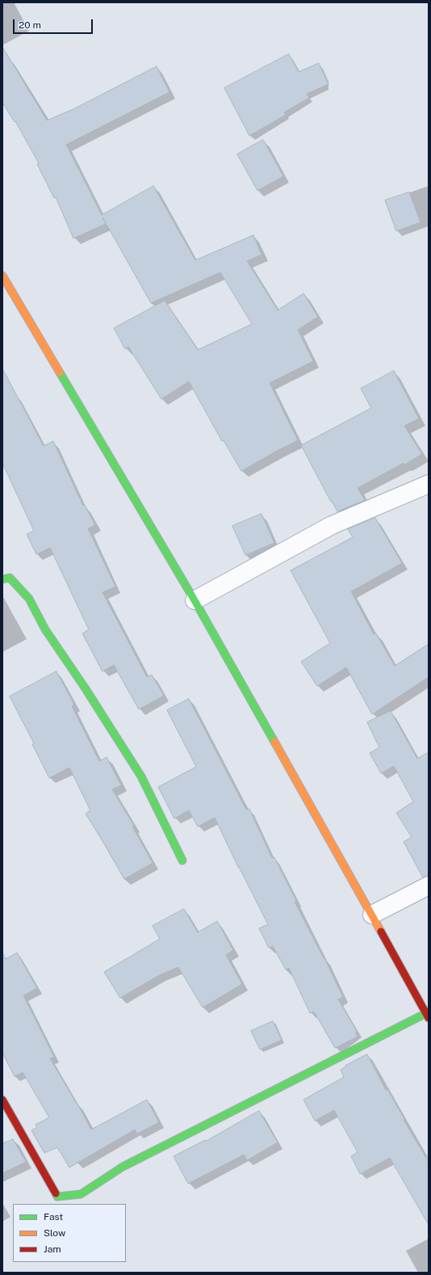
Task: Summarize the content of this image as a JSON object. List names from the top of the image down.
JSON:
{
  "legend": ["Fast", "Slow", "Jam"],
  "scale_bar": "20 m"
}
